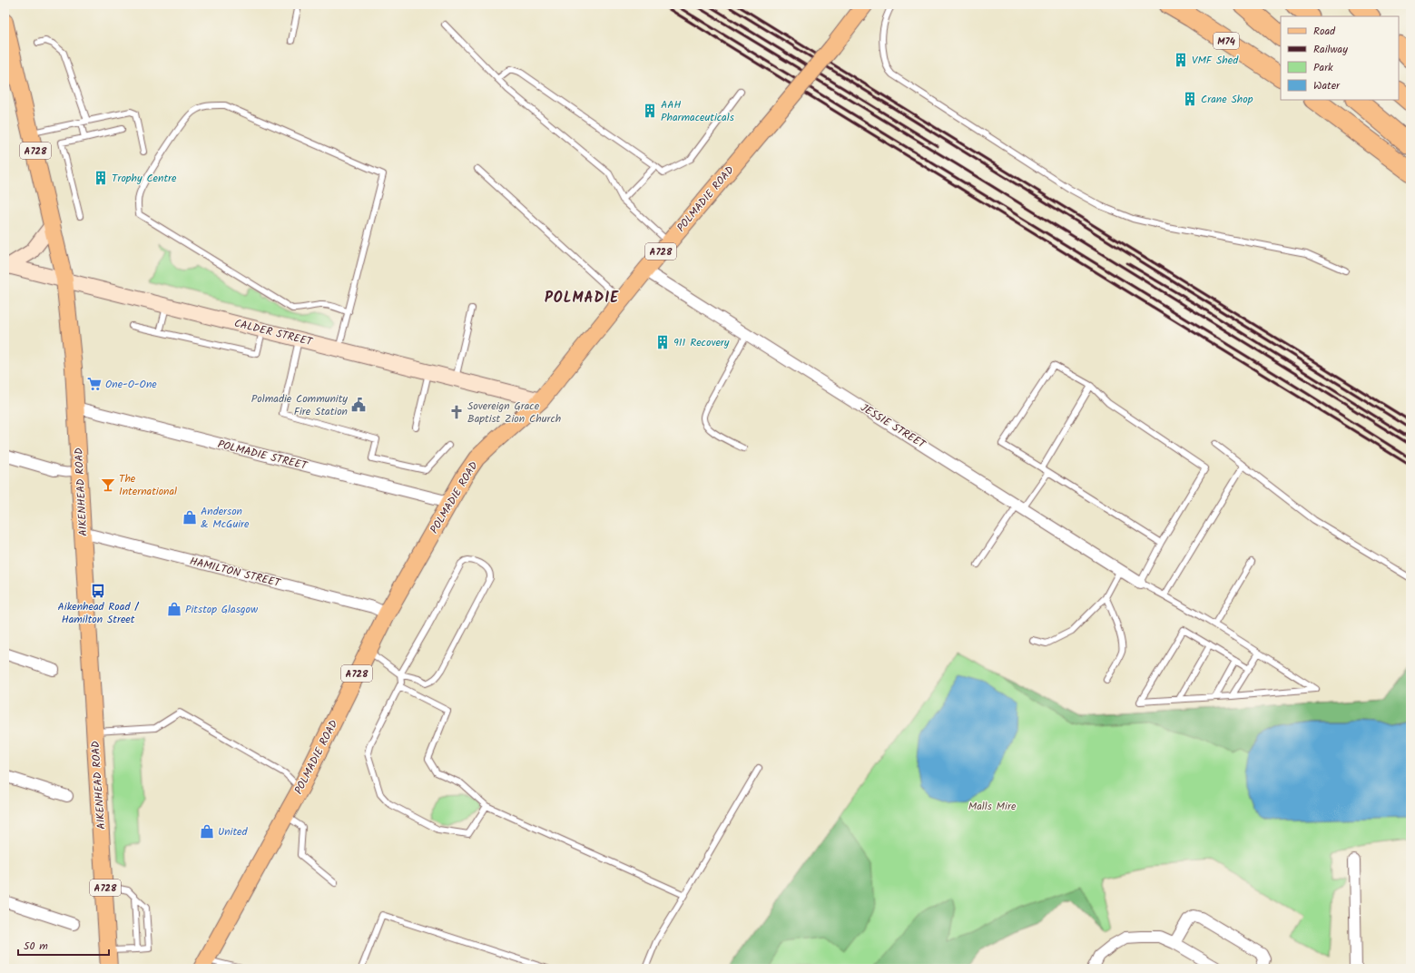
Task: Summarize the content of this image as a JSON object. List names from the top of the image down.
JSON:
{
  "streets": {
    "highway": ["M74"],
    "main road": [
      "A728",
      "POLMADIE ROAD",
      "CALDER STREET",
      "AIKENHEAD ROAD"
    ],
    "street": ["JESSIE STREET", "POLMADIE STREET", "HAMILTON STREET"]
  },
  "crossings": [
    ["POLMADIE ROAD", "CALDER STREET"],
    ["POLMADIE ROAD", "JESSIE STREET"],
    ["POLMADIE ROAD", "POLMADIE STREET"],
    ["POLMADIE ROAD", "HAMILTON STREET"],
    ["CALDER STREET", "AIKENHEAD ROAD"],
    ["POLMADIE STREET", "AIKENHEAD ROAD"],
    ["AIKENHEAD ROAD", "HAMILTON STREET"]
  ],
  "districts": ["POLMADIE"],
  "parks": ["Malls Mire"],
  "places": {
    "building": [
      "VMF Shed",
      "Crane Shop",
      "AAH Pharmaceuticals",
      "Trophy Centre",
      "911 Recovery"
    ],
    "supermarket": ["One-O-One"],
    "public building": ["Polmadie Community Fire Station"],
    "church": ["Sovereign Grace Baptist Zion Church"],
    "bar": ["The International"],
    "shop": ["Anderson & McGuire", "Pitstop Glasgow", "United"],
    "bus stop": ["Aikenhead Road / Hamilton Street"]
  },
  "legend": [
    "Road",
    "Railway",
    "Park",
    "Water"
  ],
  "scale_bar": "50 m"
}
